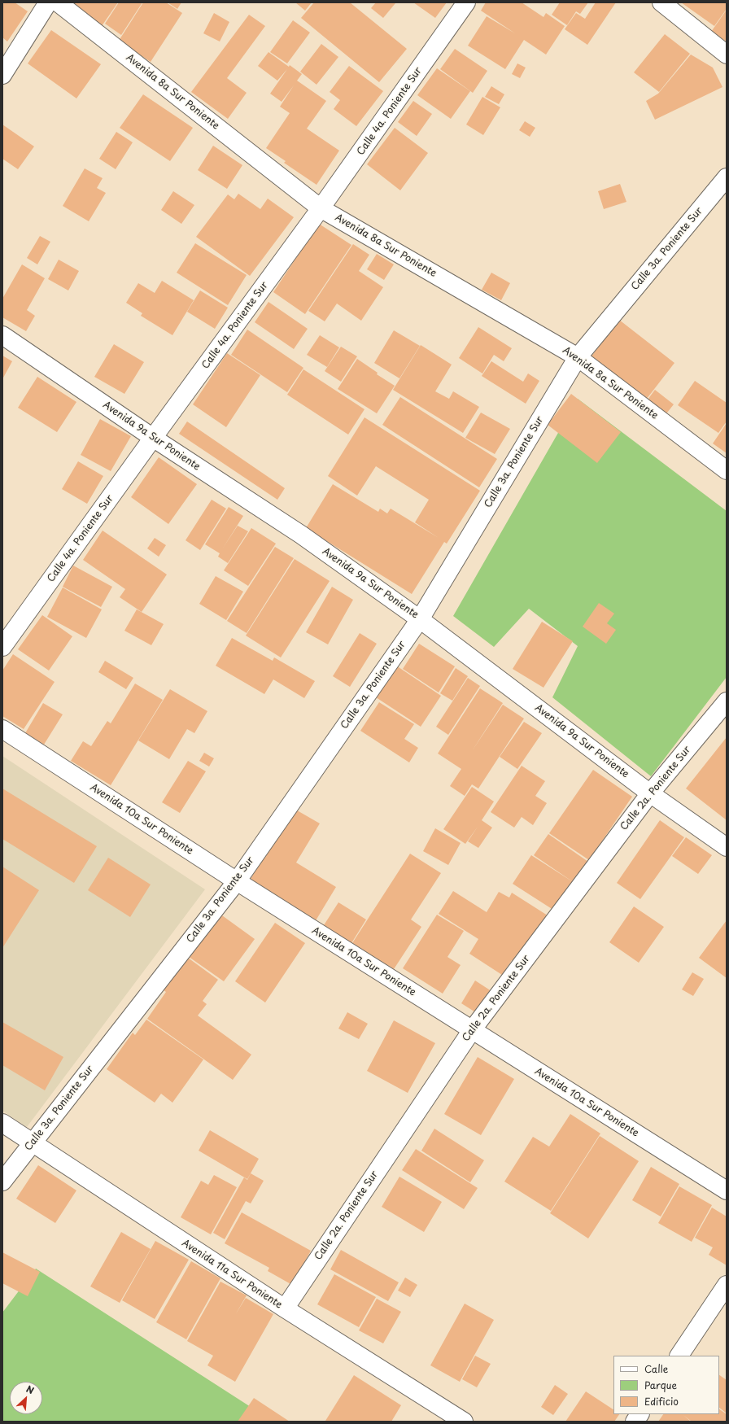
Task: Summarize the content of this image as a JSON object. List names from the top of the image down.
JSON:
{
  "streets": {
    "street": [
      "Avenida 8a Sur Poniente",
      "Calle 4a. Poniente Sur",
      "Calle 3a. Poniente Sur",
      "Avenida 9a Sur Poniente",
      "Calle 2a. Poniente Sur",
      "Avenida 10a Sur Poniente",
      "Avenida 11a Sur Poniente"
    ]
  },
  "crossings": [
    ["Avenida 8a Sur Poniente", "Calle 4a. Poniente Sur"],
    ["Avenida 8a Sur Poniente", "Calle 3a. Poniente Sur"],
    ["Calle 4a. Poniente Sur", "Avenida 9a Sur Poniente"],
    ["Calle 3a. Poniente Sur", "Avenida 9a Sur Poniente"],
    ["Calle 3a. Poniente Sur", "Avenida 10a Sur Poniente"],
    ["Calle 3a. Poniente Sur", "Avenida 11a Sur Poniente"],
    ["Avenida 9a Sur Poniente", "Calle 2a. Poniente Sur"],
    ["Calle 2a. Poniente Sur", "Avenida 10a Sur Poniente"],
    ["Calle 2a. Poniente Sur", "Avenida 11a Sur Poniente"]
  ],
  "legend": ["Calle", "Parque", "Edificio"],
  "north": "top right"
}
